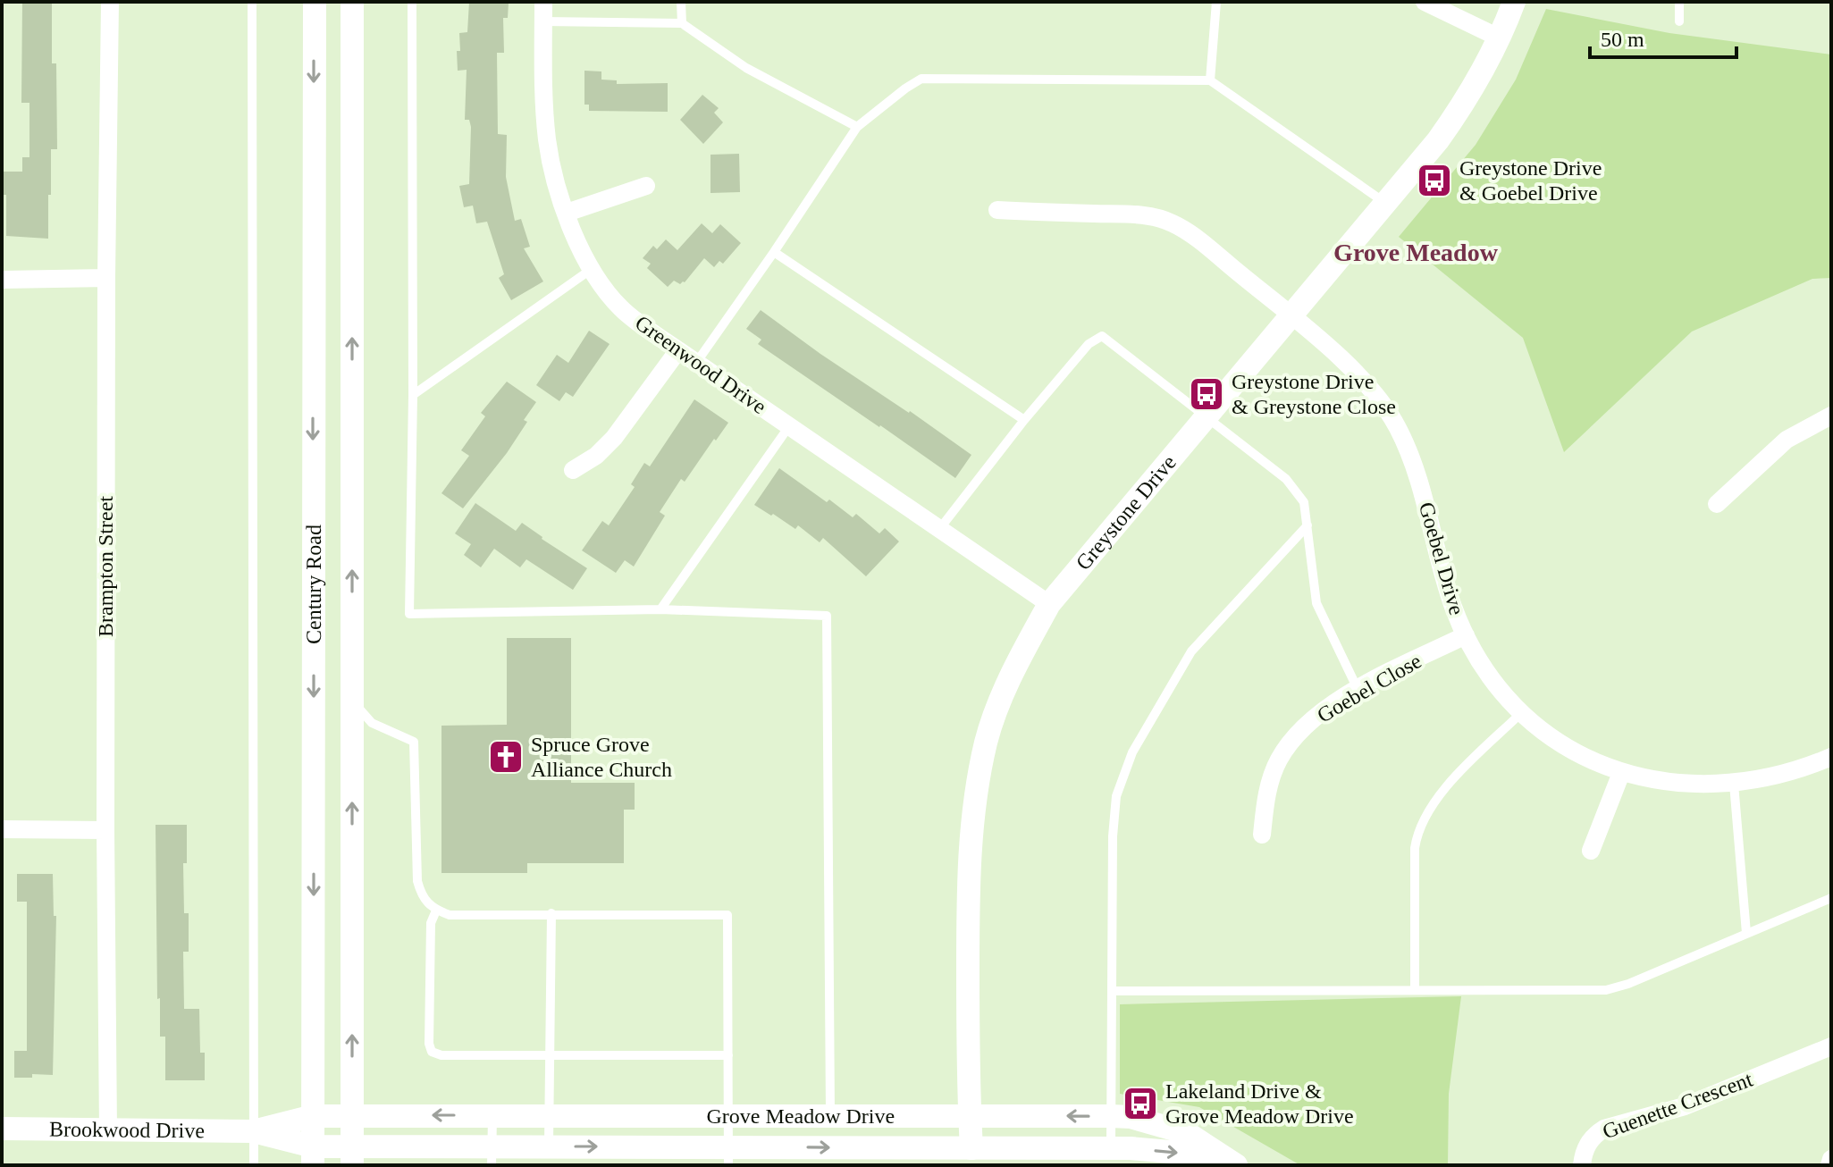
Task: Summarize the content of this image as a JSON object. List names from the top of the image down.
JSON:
{
  "streets": {
    "street": [
      "Greenwood Drive",
      "Greystone Drive",
      "Goebel Drive",
      "Brampton Street",
      "Century Road",
      "Goebel Close",
      "Guenette Crescent",
      "Grove Meadow Drive",
      "Brookwood Drive"
    ]
  },
  "crossings": [
    ["Greenwood Drive", "Greystone Drive"],
    ["Greystone Drive", "Goebel Drive"],
    ["Greystone Drive", "Grove Meadow Drive"],
    ["Goebel Drive", "Goebel Close"],
    ["Brampton Street", "Brookwood Drive"],
    ["Century Road", "Grove Meadow Drive"],
    ["Century Road", "Brookwood Drive"],
    ["Grove Meadow Drive", "Brookwood Drive"]
  ],
  "districts": ["Grove Meadow"],
  "places": {
    "bus stop": ["Greystone Drive & Goebel Drive", "Greystone Drive & Greystone Close", "Lakeland Drive & Grove Meadow Drive"],
    "church": ["Spruce Grove Alliance Church"]
  },
  "scale_bar": "50 m"
}
